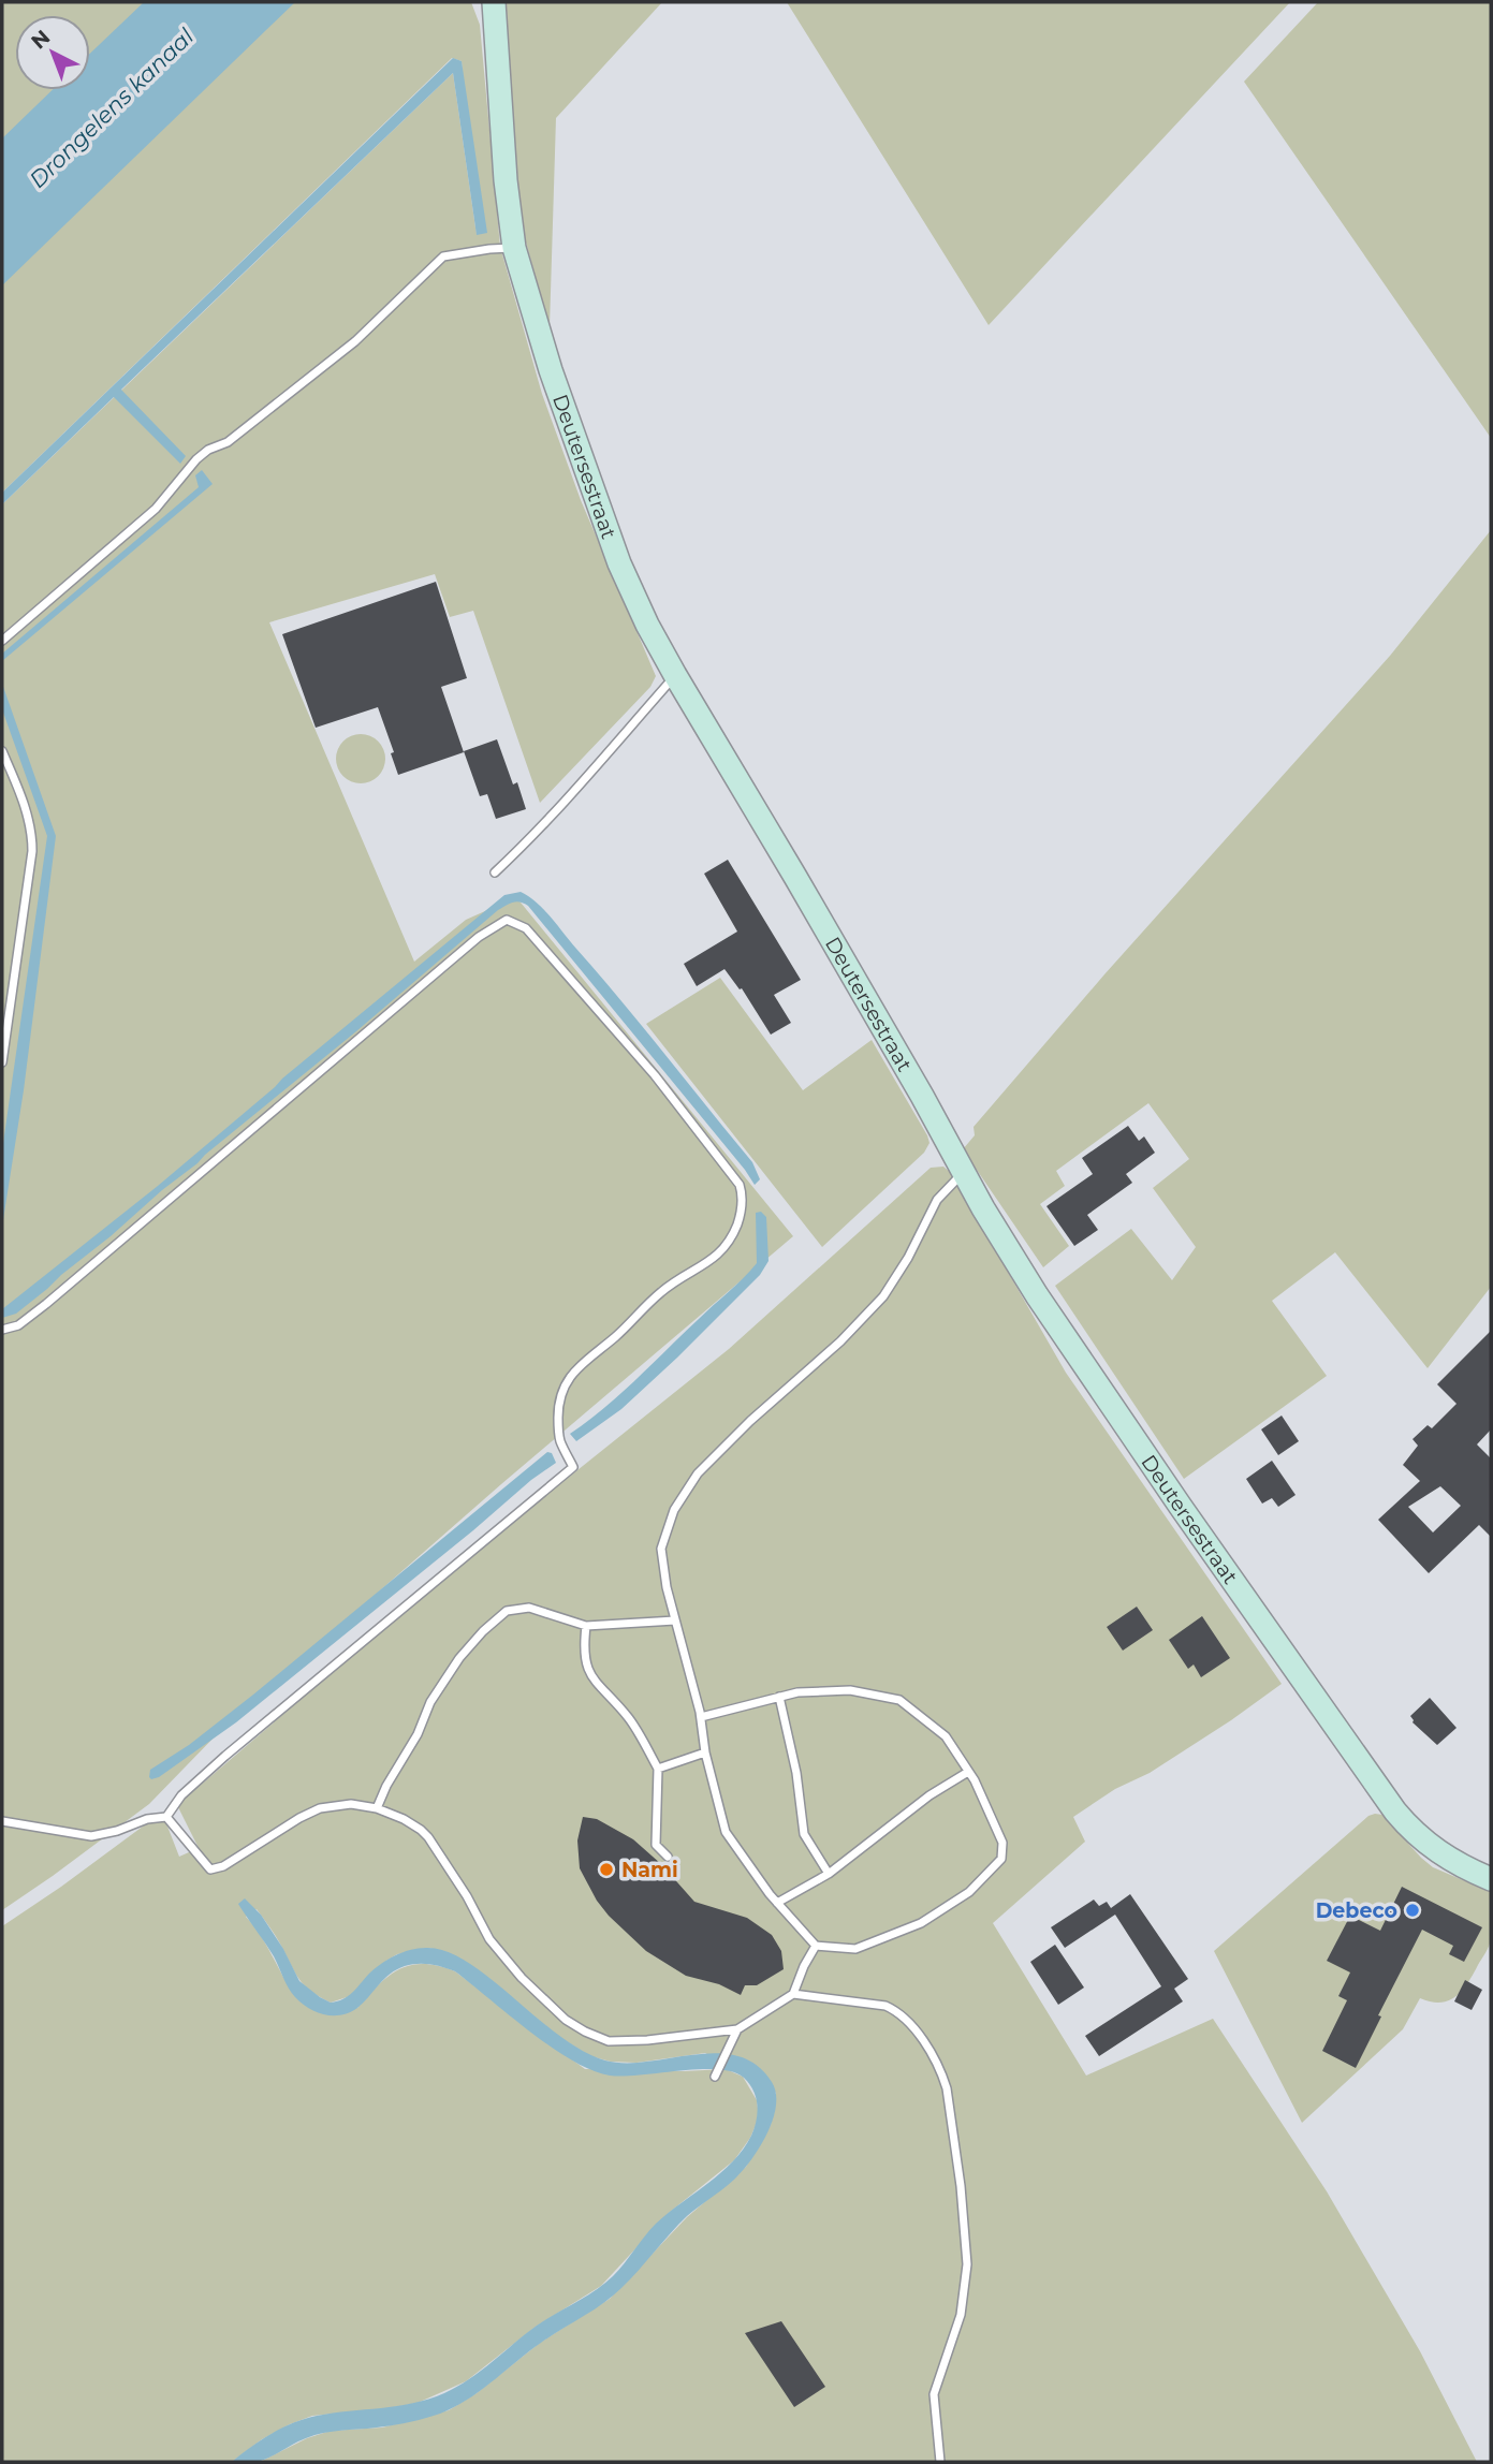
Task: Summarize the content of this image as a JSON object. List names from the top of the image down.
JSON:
{
  "streets": {
    "street": ["Deutersestraat"]
  },
  "water": ["Drongelens kanaal"],
  "places": ["Nami", "Debeco"],
  "north": "top left"
}
